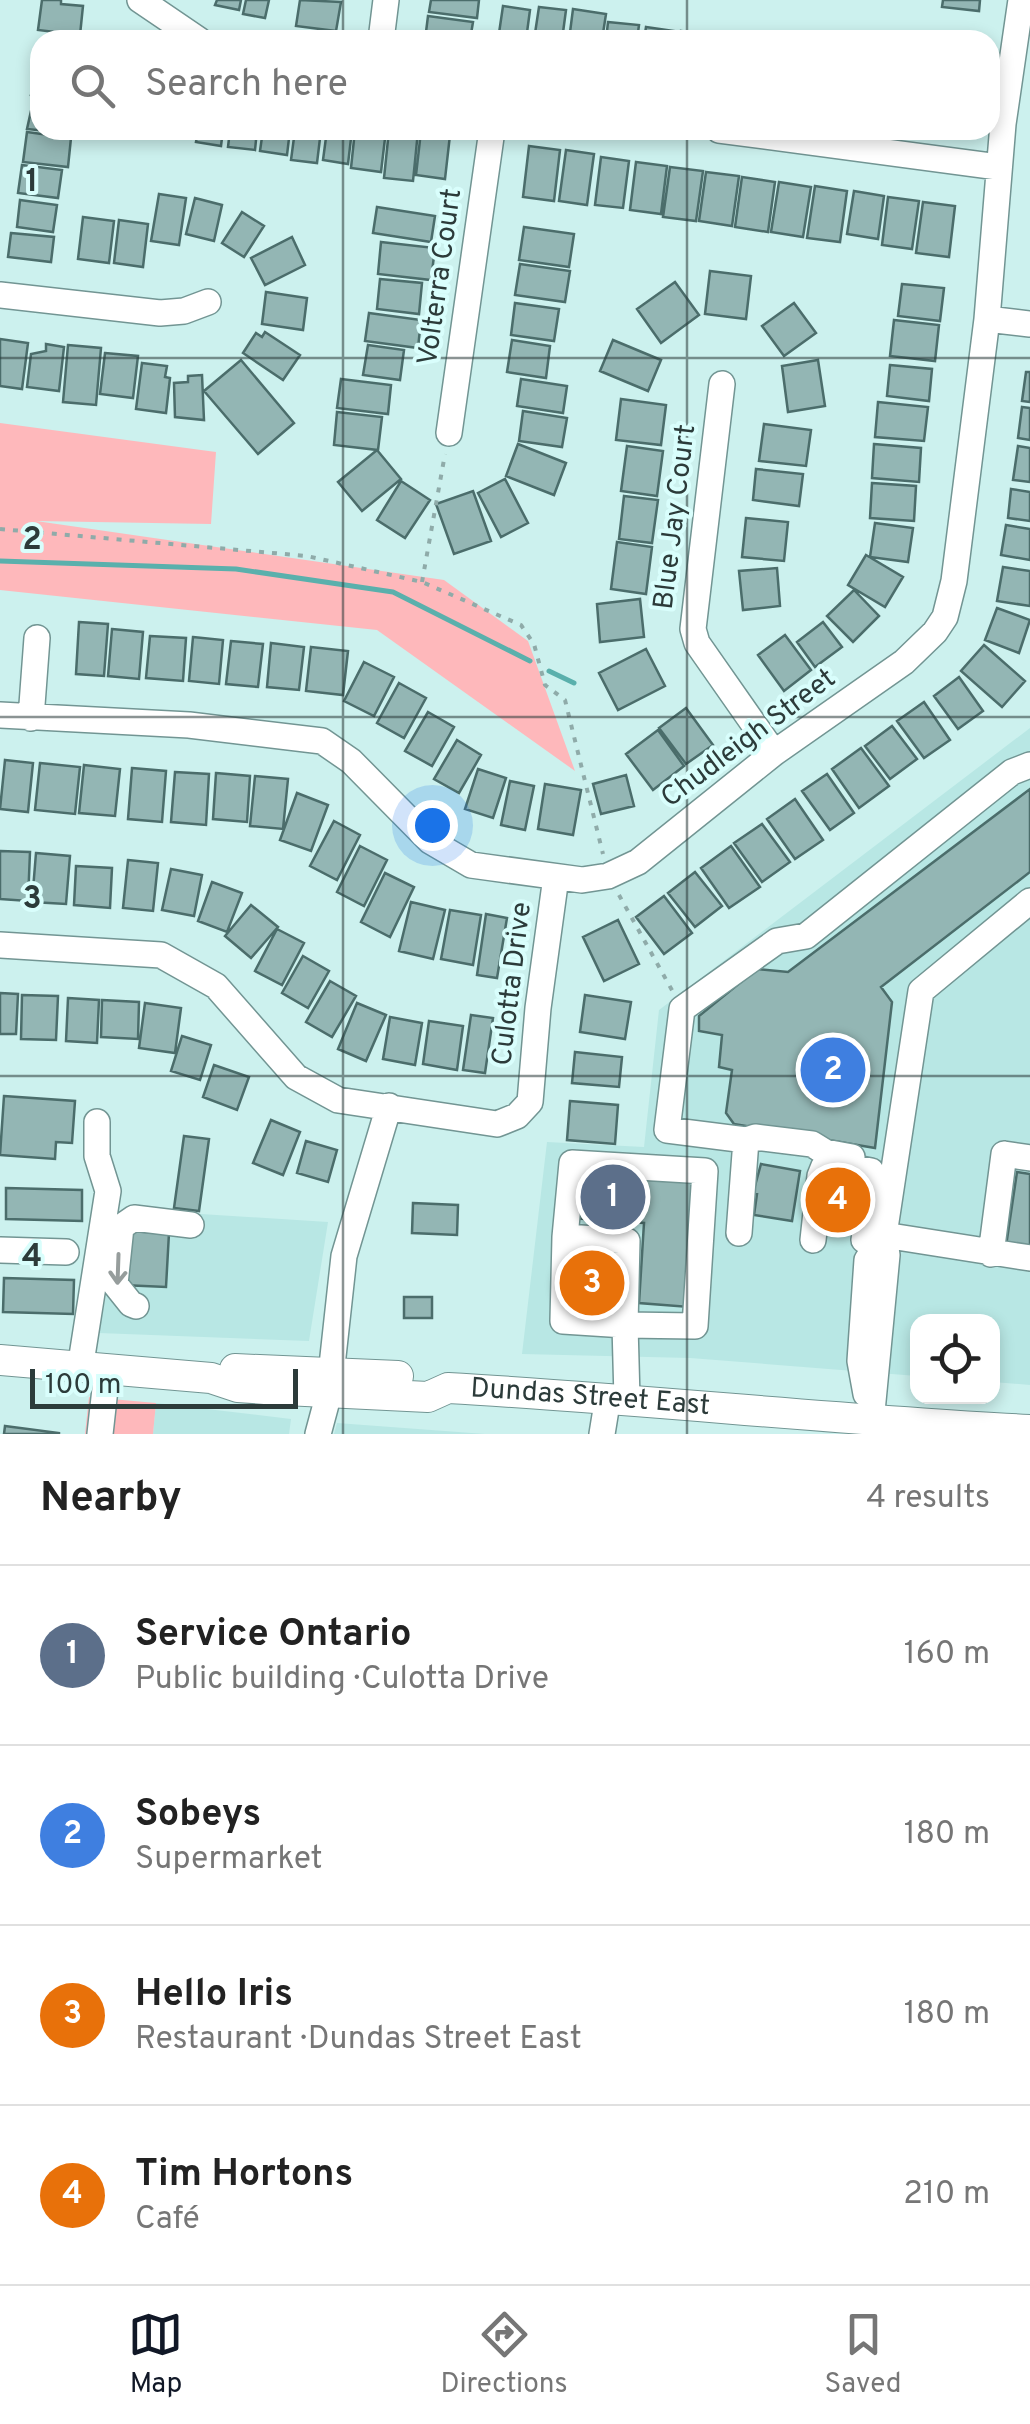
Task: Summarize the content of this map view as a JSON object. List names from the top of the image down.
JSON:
{
  "streets": {
    "main road": ["Dundas Street East"],
    "street": [
      "Volterra Court",
      "Blue Jay Court",
      "Chudleigh Street",
      "Culotta Drive"
    ]
  },
  "crossings": [
    ["Blue Jay Court", "Chudleigh Street"],
    ["Chudleigh Street", "Culotta Drive"]
  ],
  "scale_bar": "100 m",
  "page": {
    "search": "Search here",
    "pins": [
      "2",
      "1",
      "4",
      "3"
    ],
    "scale": "100 m",
    "heading": ["Nearby", "4 results"],
    "list": [
      {
        "mark": "1",
        "name": "Service Ontario",
        "note": "Public building · Culotta Drive",
        "value": "160 m"
      },
      {
        "mark": "2",
        "name": "Sobeys",
        "note": "Supermarket",
        "value": "180 m"
      },
      {
        "mark": "3",
        "name": "Hello Iris",
        "note": "Restaurant · Dundas Street East",
        "value": "180 m"
      },
      {
        "mark": "4",
        "name": "Tim Hortons",
        "note": "Café",
        "value": "210 m"
      }
    ],
    "nav": ["Map", "Directions", "Saved"]
  },
  "grid": {
    "rows": [
      "1",
      "2",
      "3",
      "4"
    ]
  }
}
